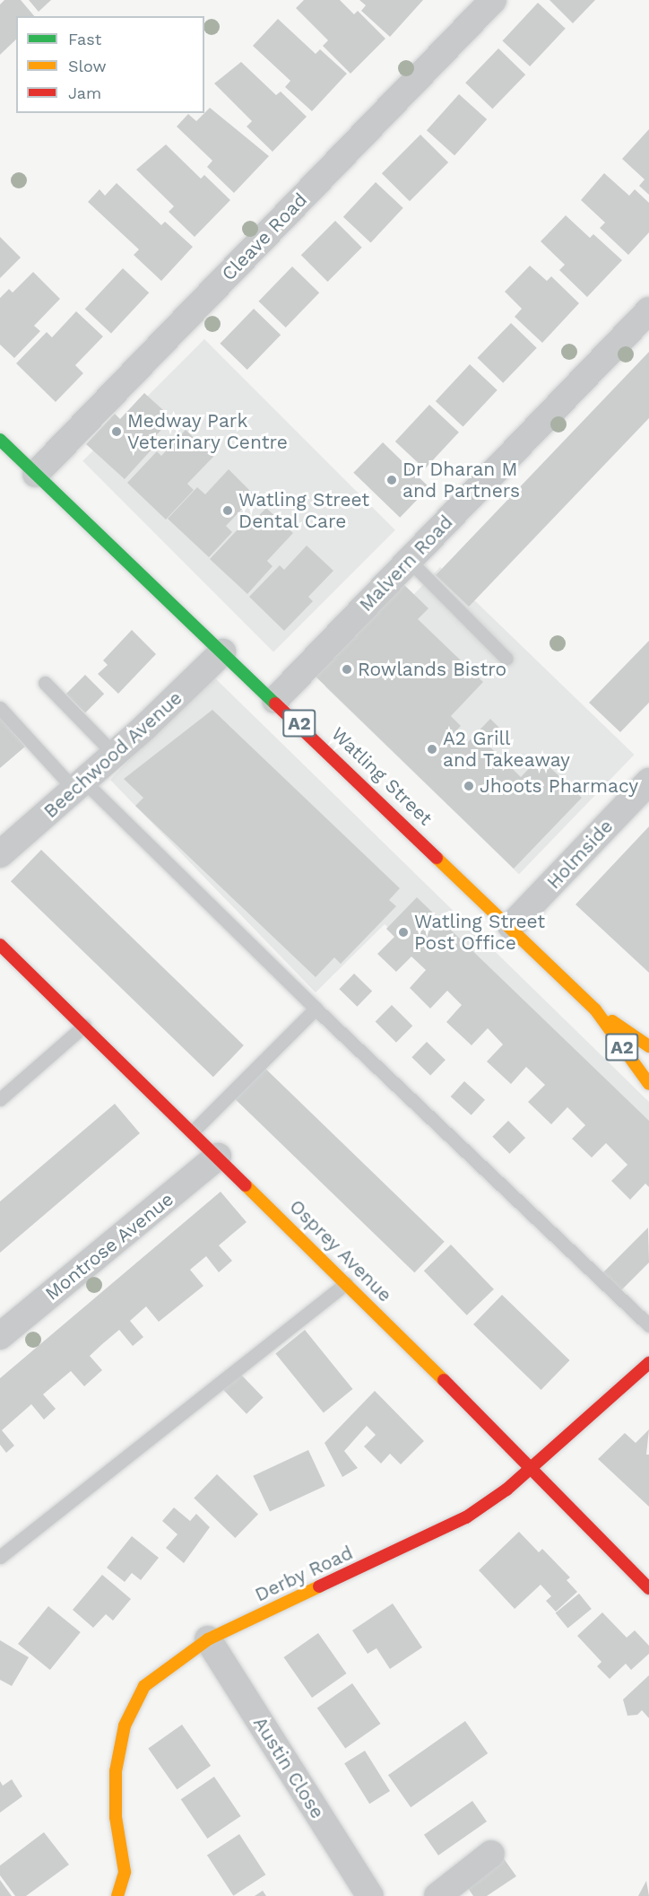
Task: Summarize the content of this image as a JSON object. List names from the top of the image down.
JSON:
{
  "streets": {
    "street": [
      "Cleave Road",
      "Malvern Road",
      "A2",
      "Beechwood Avenue",
      "Watling Street",
      "Holmside",
      "Montrose Avenue",
      "Osprey Avenue",
      "Derby Road",
      "Austin Close"
    ]
  },
  "crossings": [
    ["Cleave Road", "Watling Street"],
    ["Malvern Road", "Watling Street"],
    ["Beechwood Avenue", "Watling Street"],
    ["Watling Street", "Holmside"],
    ["Montrose Avenue", "Osprey Avenue"],
    ["Osprey Avenue", "Derby Road"],
    ["Derby Road", "Austin Close"]
  ],
  "places": [
    "Medway Park Veterinary Centre",
    "Dr Dharan M and Partners",
    "Watling Street Dental Care",
    "Rowlands Bistro",
    "A2 Grill and Takeaway",
    "Jhoots Pharmacy",
    "Watling Street Post Office"
  ],
  "legend": ["Fast", "Slow", "Jam"]
}
